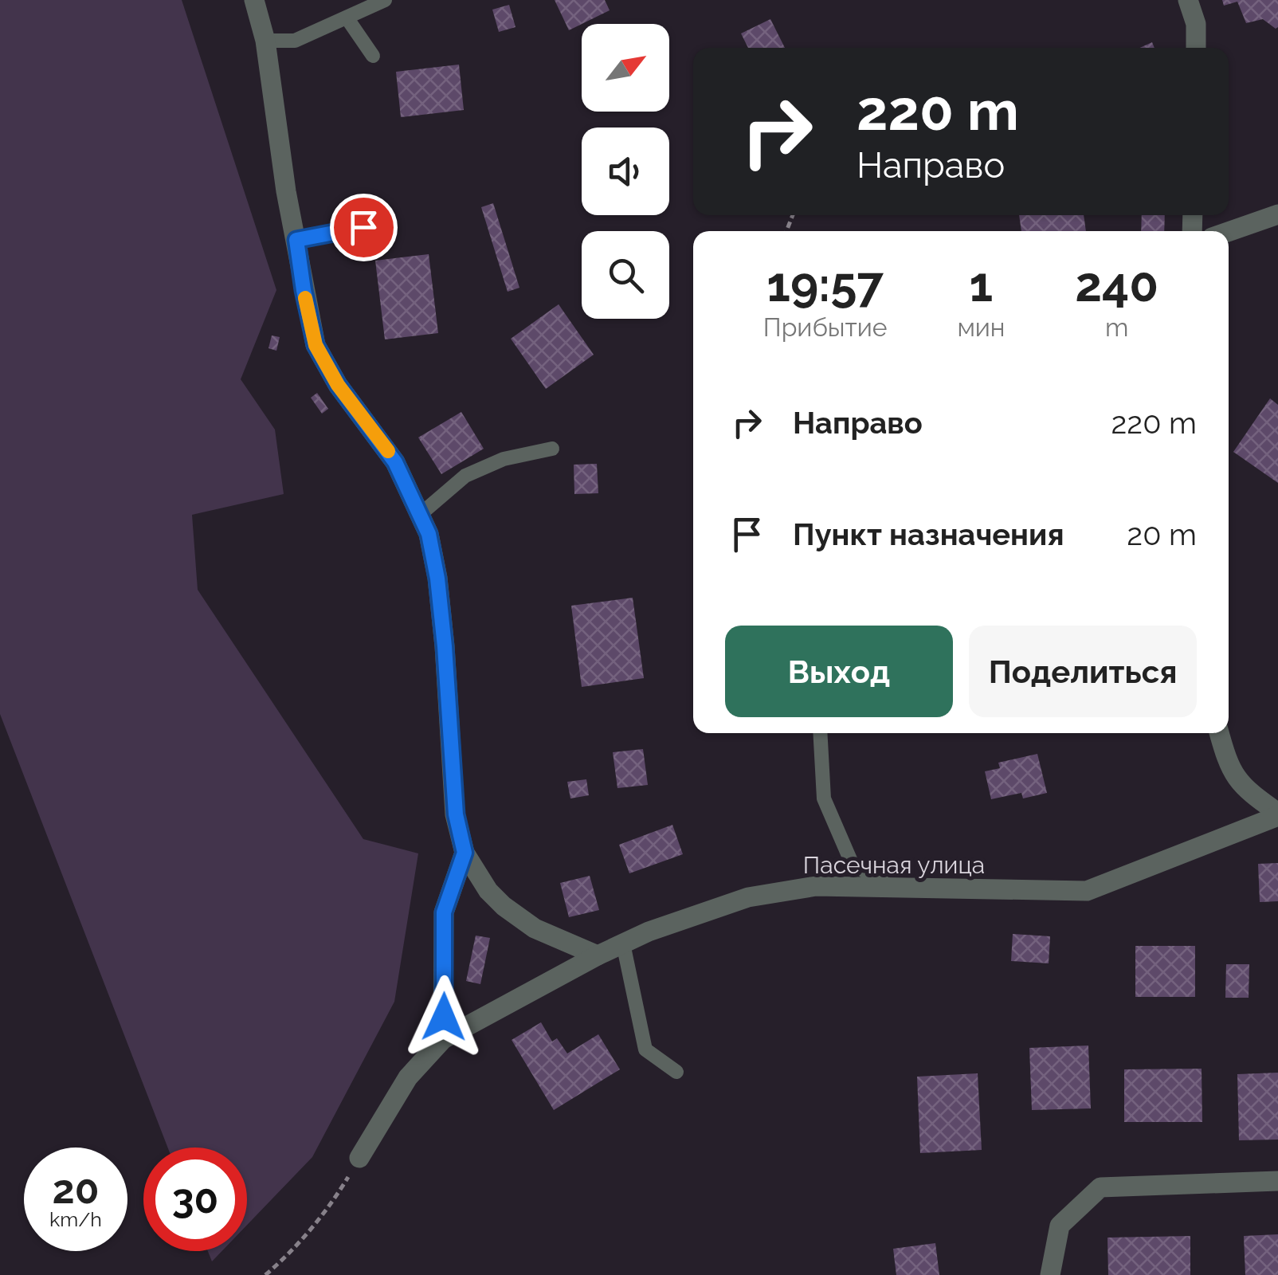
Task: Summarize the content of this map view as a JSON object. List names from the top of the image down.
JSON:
{
  "streets": {
    "street": ["Пасечная улица"]
  },
  "north": "top right",
  "page": {
    "turn": ["220 m", "Направо"],
    "eta": [
      "19:57",
      "Прибытие",
      "1",
      "мин",
      "240",
      "m"
    ],
    "list": [
      {
        "name": "Направо",
        "value": "220 m"
      },
      {
        "name": "Пункт назначения",
        "value": "20 m"
      }
    ],
    "buttons": ["Выход", "Поделиться"],
    "speed": "20 km/h",
    "limit": "30"
  }
}
